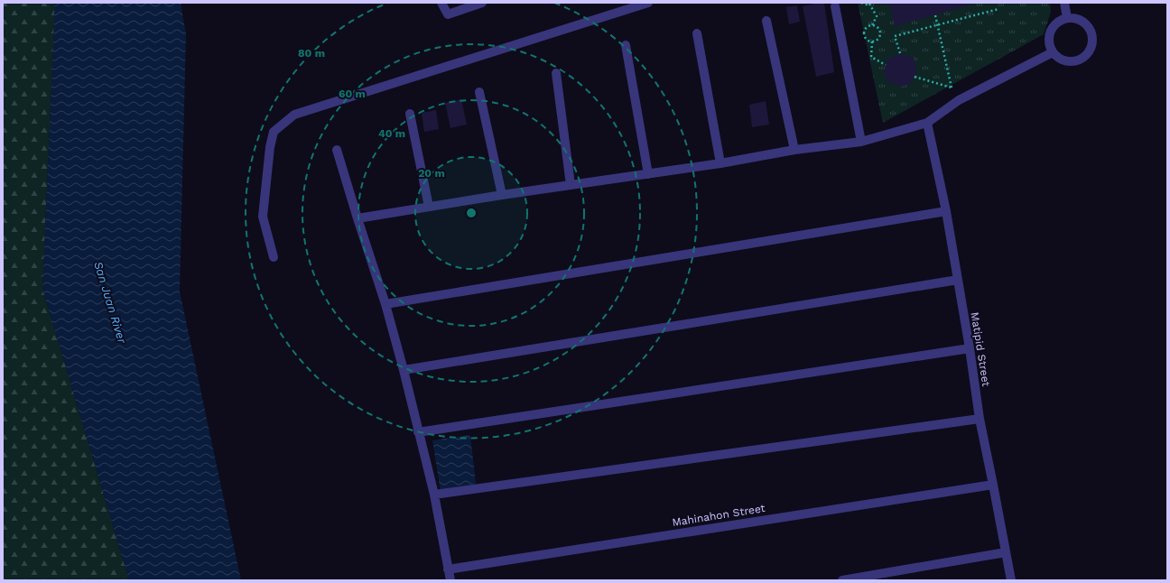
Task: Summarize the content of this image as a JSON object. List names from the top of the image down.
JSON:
{
  "streets": {
    "street": ["Matipid Street", "Mahinahon Street"]
  },
  "crossings": [
    ["Matipid Street", "Mahinahon Street"]
  ],
  "water": ["San Juan River"],
  "rings": [
    "80 m",
    "60 m",
    "40 m",
    "20 m"
  ]
}
